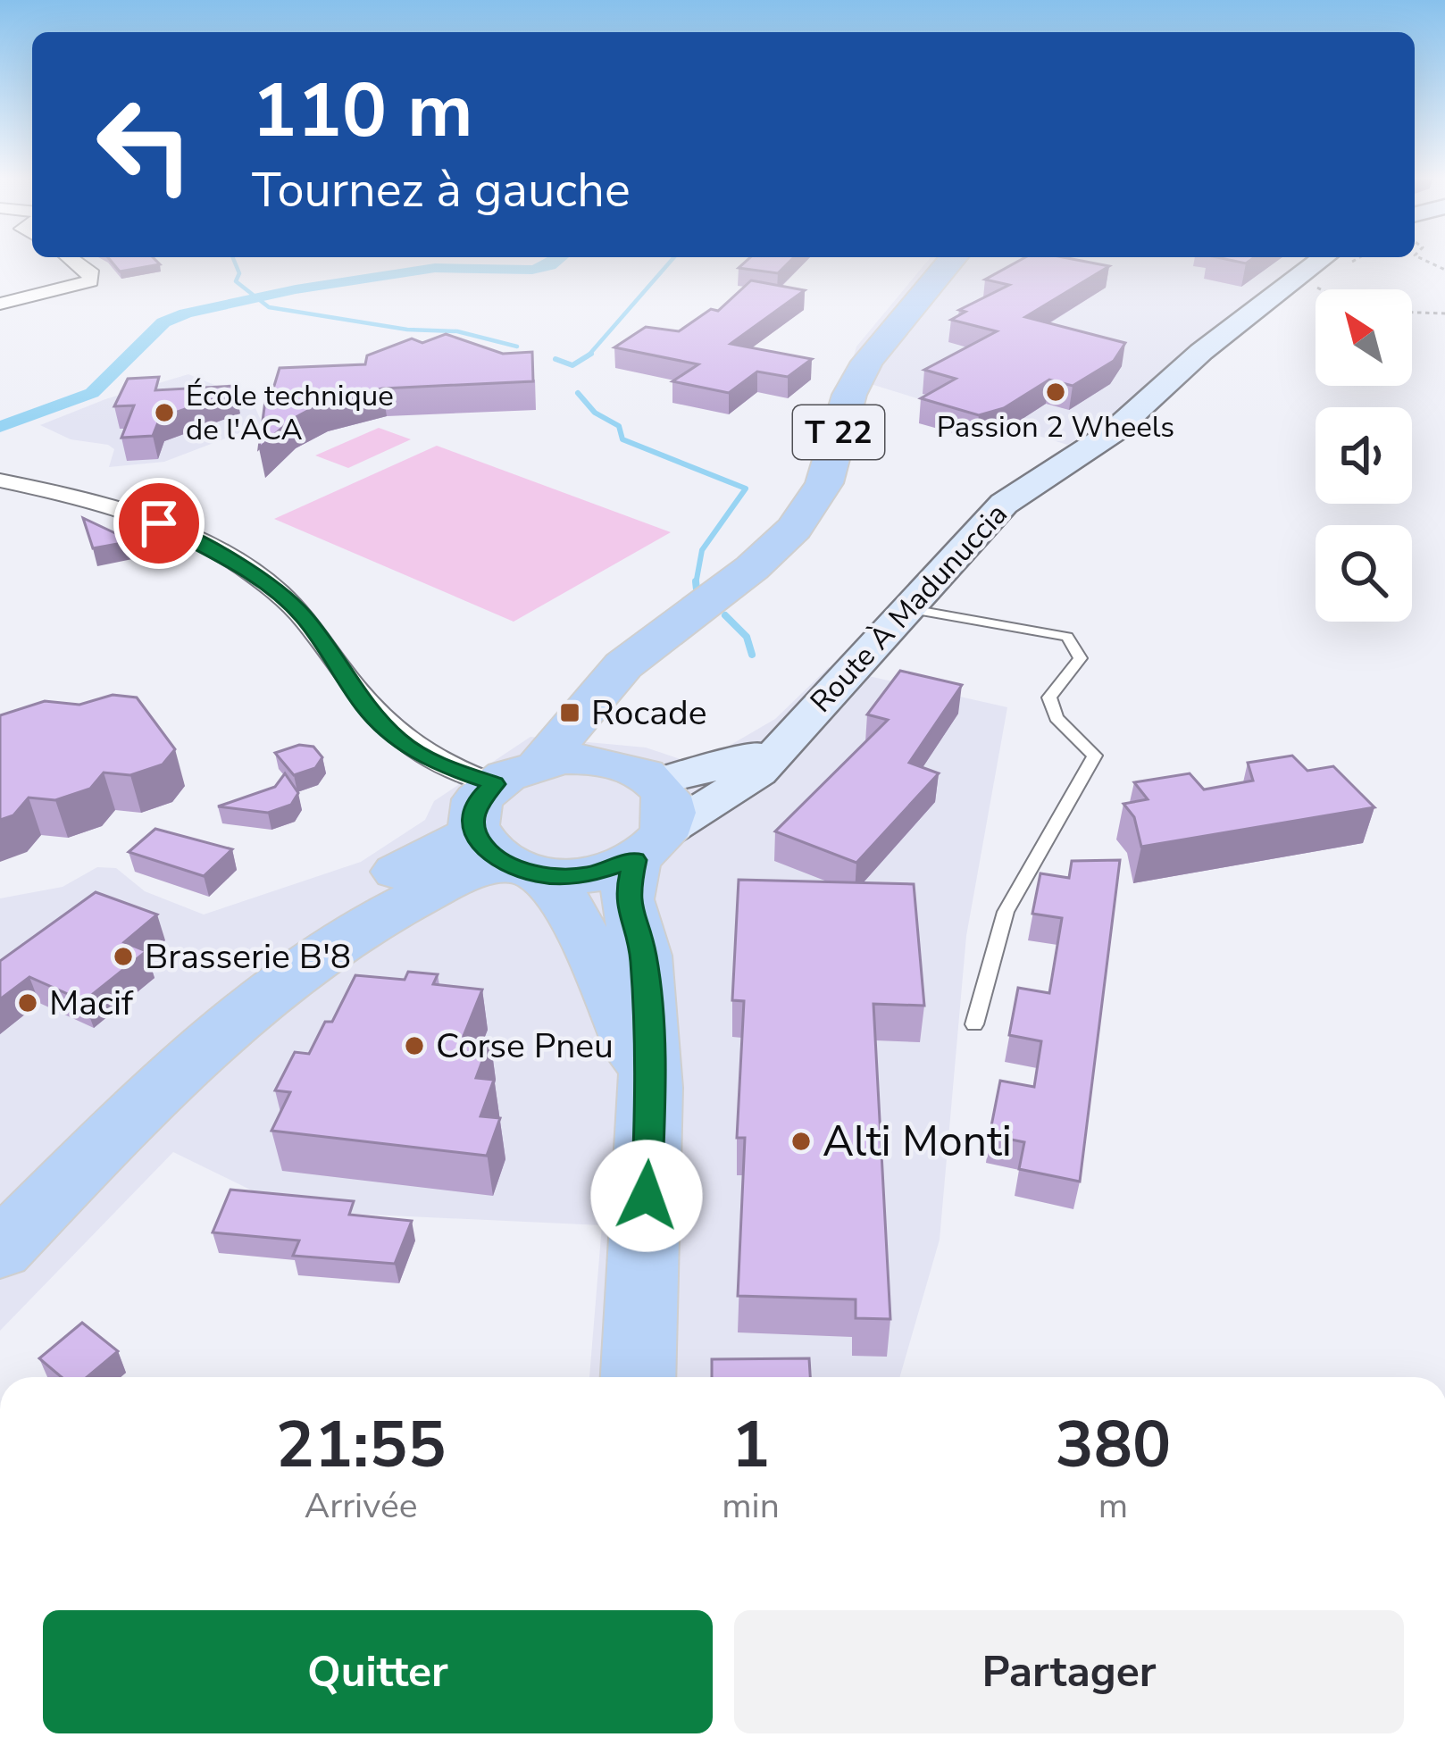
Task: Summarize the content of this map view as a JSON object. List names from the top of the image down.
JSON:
{
  "streets": {
    "main road": ["T 22", "Route À Madunuccia"]
  },
  "crossings": [
    ["T 22", "Route À Madunuccia"]
  ],
  "places": {
    "other": [
      "Passion 2 Wheels",
      "École technique de l'ACA",
      "Brasserie B'8",
      "Macif",
      "Corse Pneu",
      "Alti Monti"
    ],
    "transit": ["Rocade"]
  },
  "north": "top left",
  "page": {
    "turn": ["110 m", "Tournez à gauche"],
    "eta": [
      "21:55",
      "Arrivée",
      "1",
      "min",
      "380",
      "m"
    ],
    "buttons": ["Quitter", "Partager"]
  }
}
